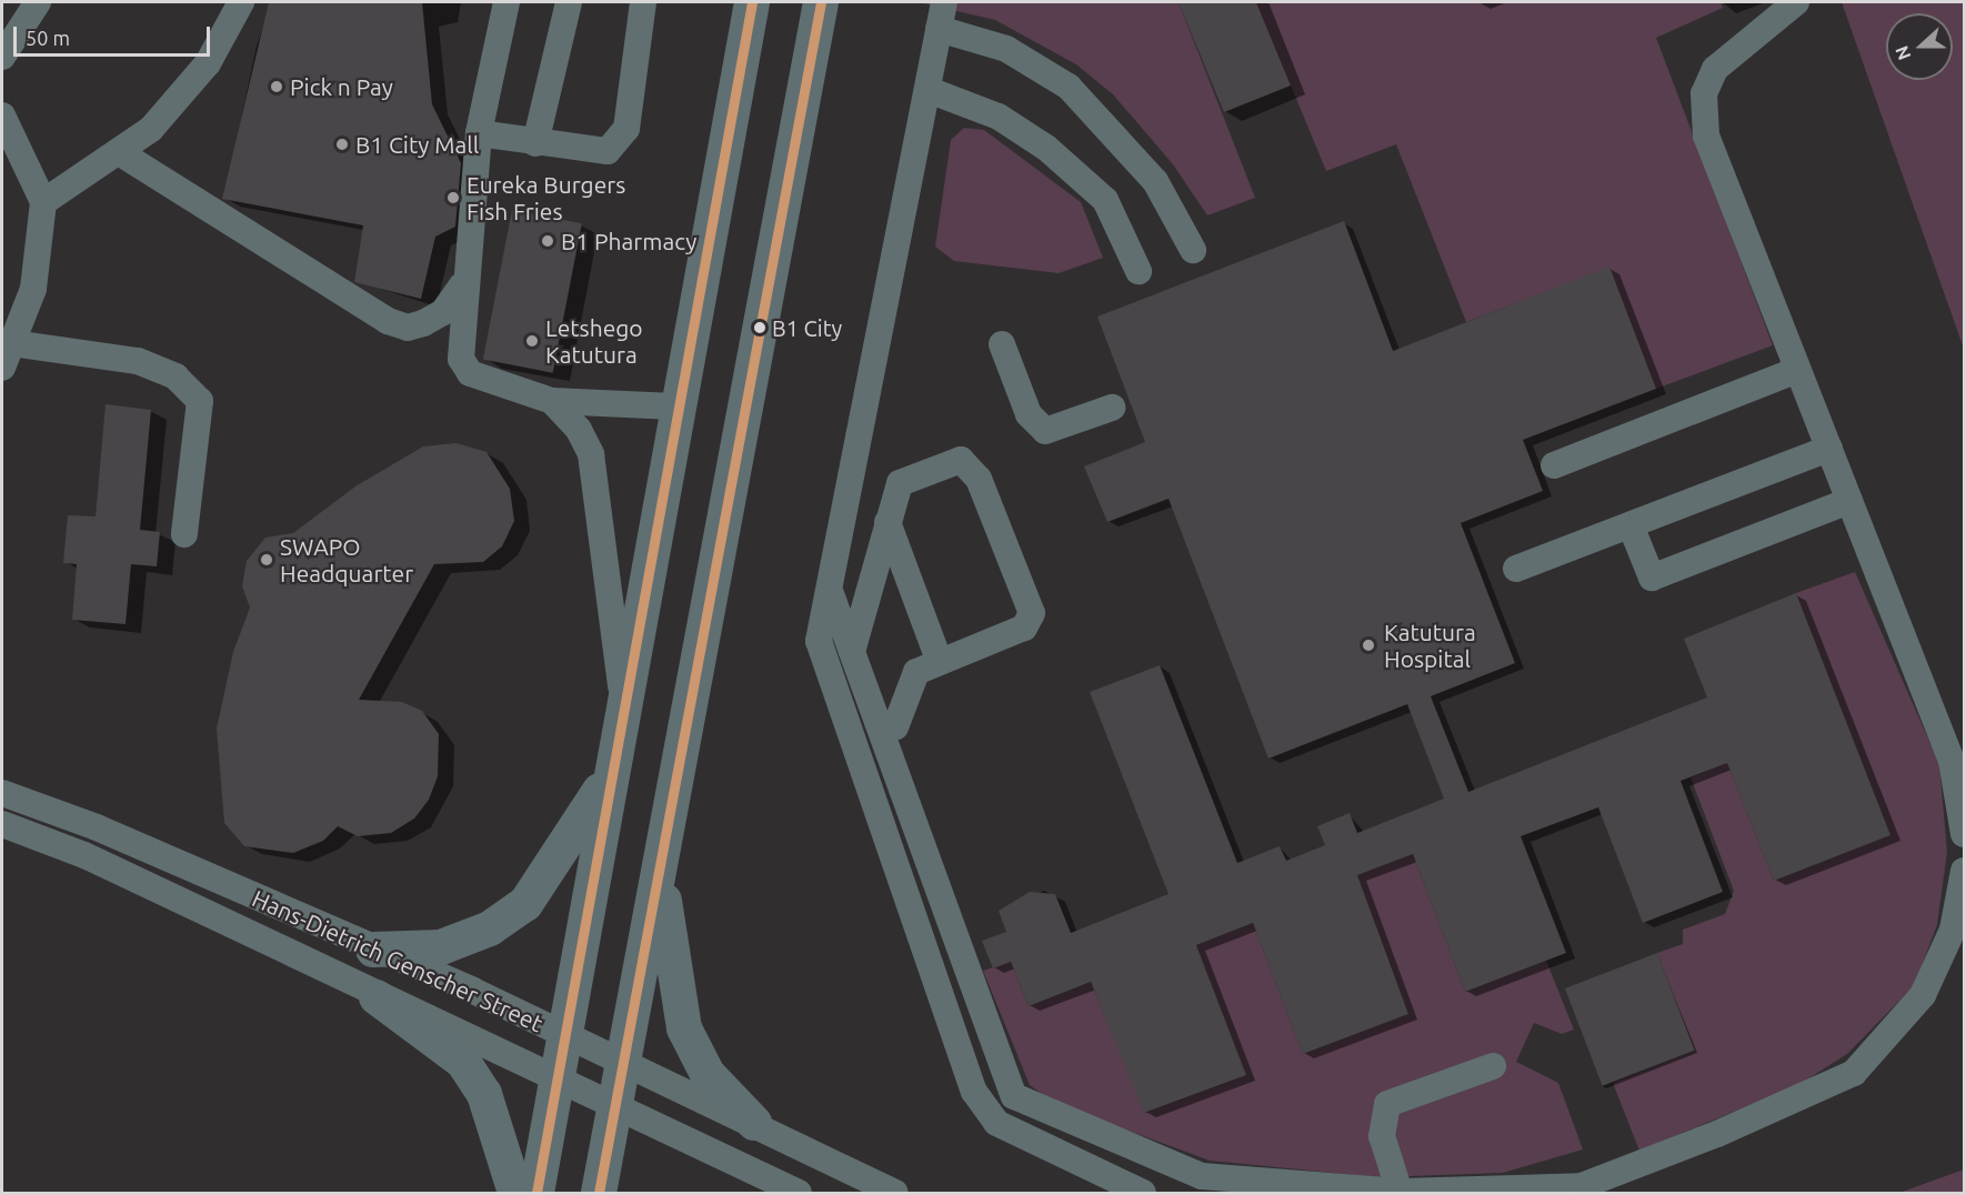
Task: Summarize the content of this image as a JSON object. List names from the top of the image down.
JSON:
{
  "streets": {
    "street": ["Hans-Dietrich Genscher Street"]
  },
  "places": [
    "Pick n Pay",
    "B1 City Mall",
    "Eureka Burgers Fish Fries",
    "B1 Pharmacy",
    "B1 City",
    "Letshego Katutura",
    "SWAPO Headquarter",
    "Katutura Hospital"
  ],
  "scale_bar": "50 m",
  "north": "left"
}
